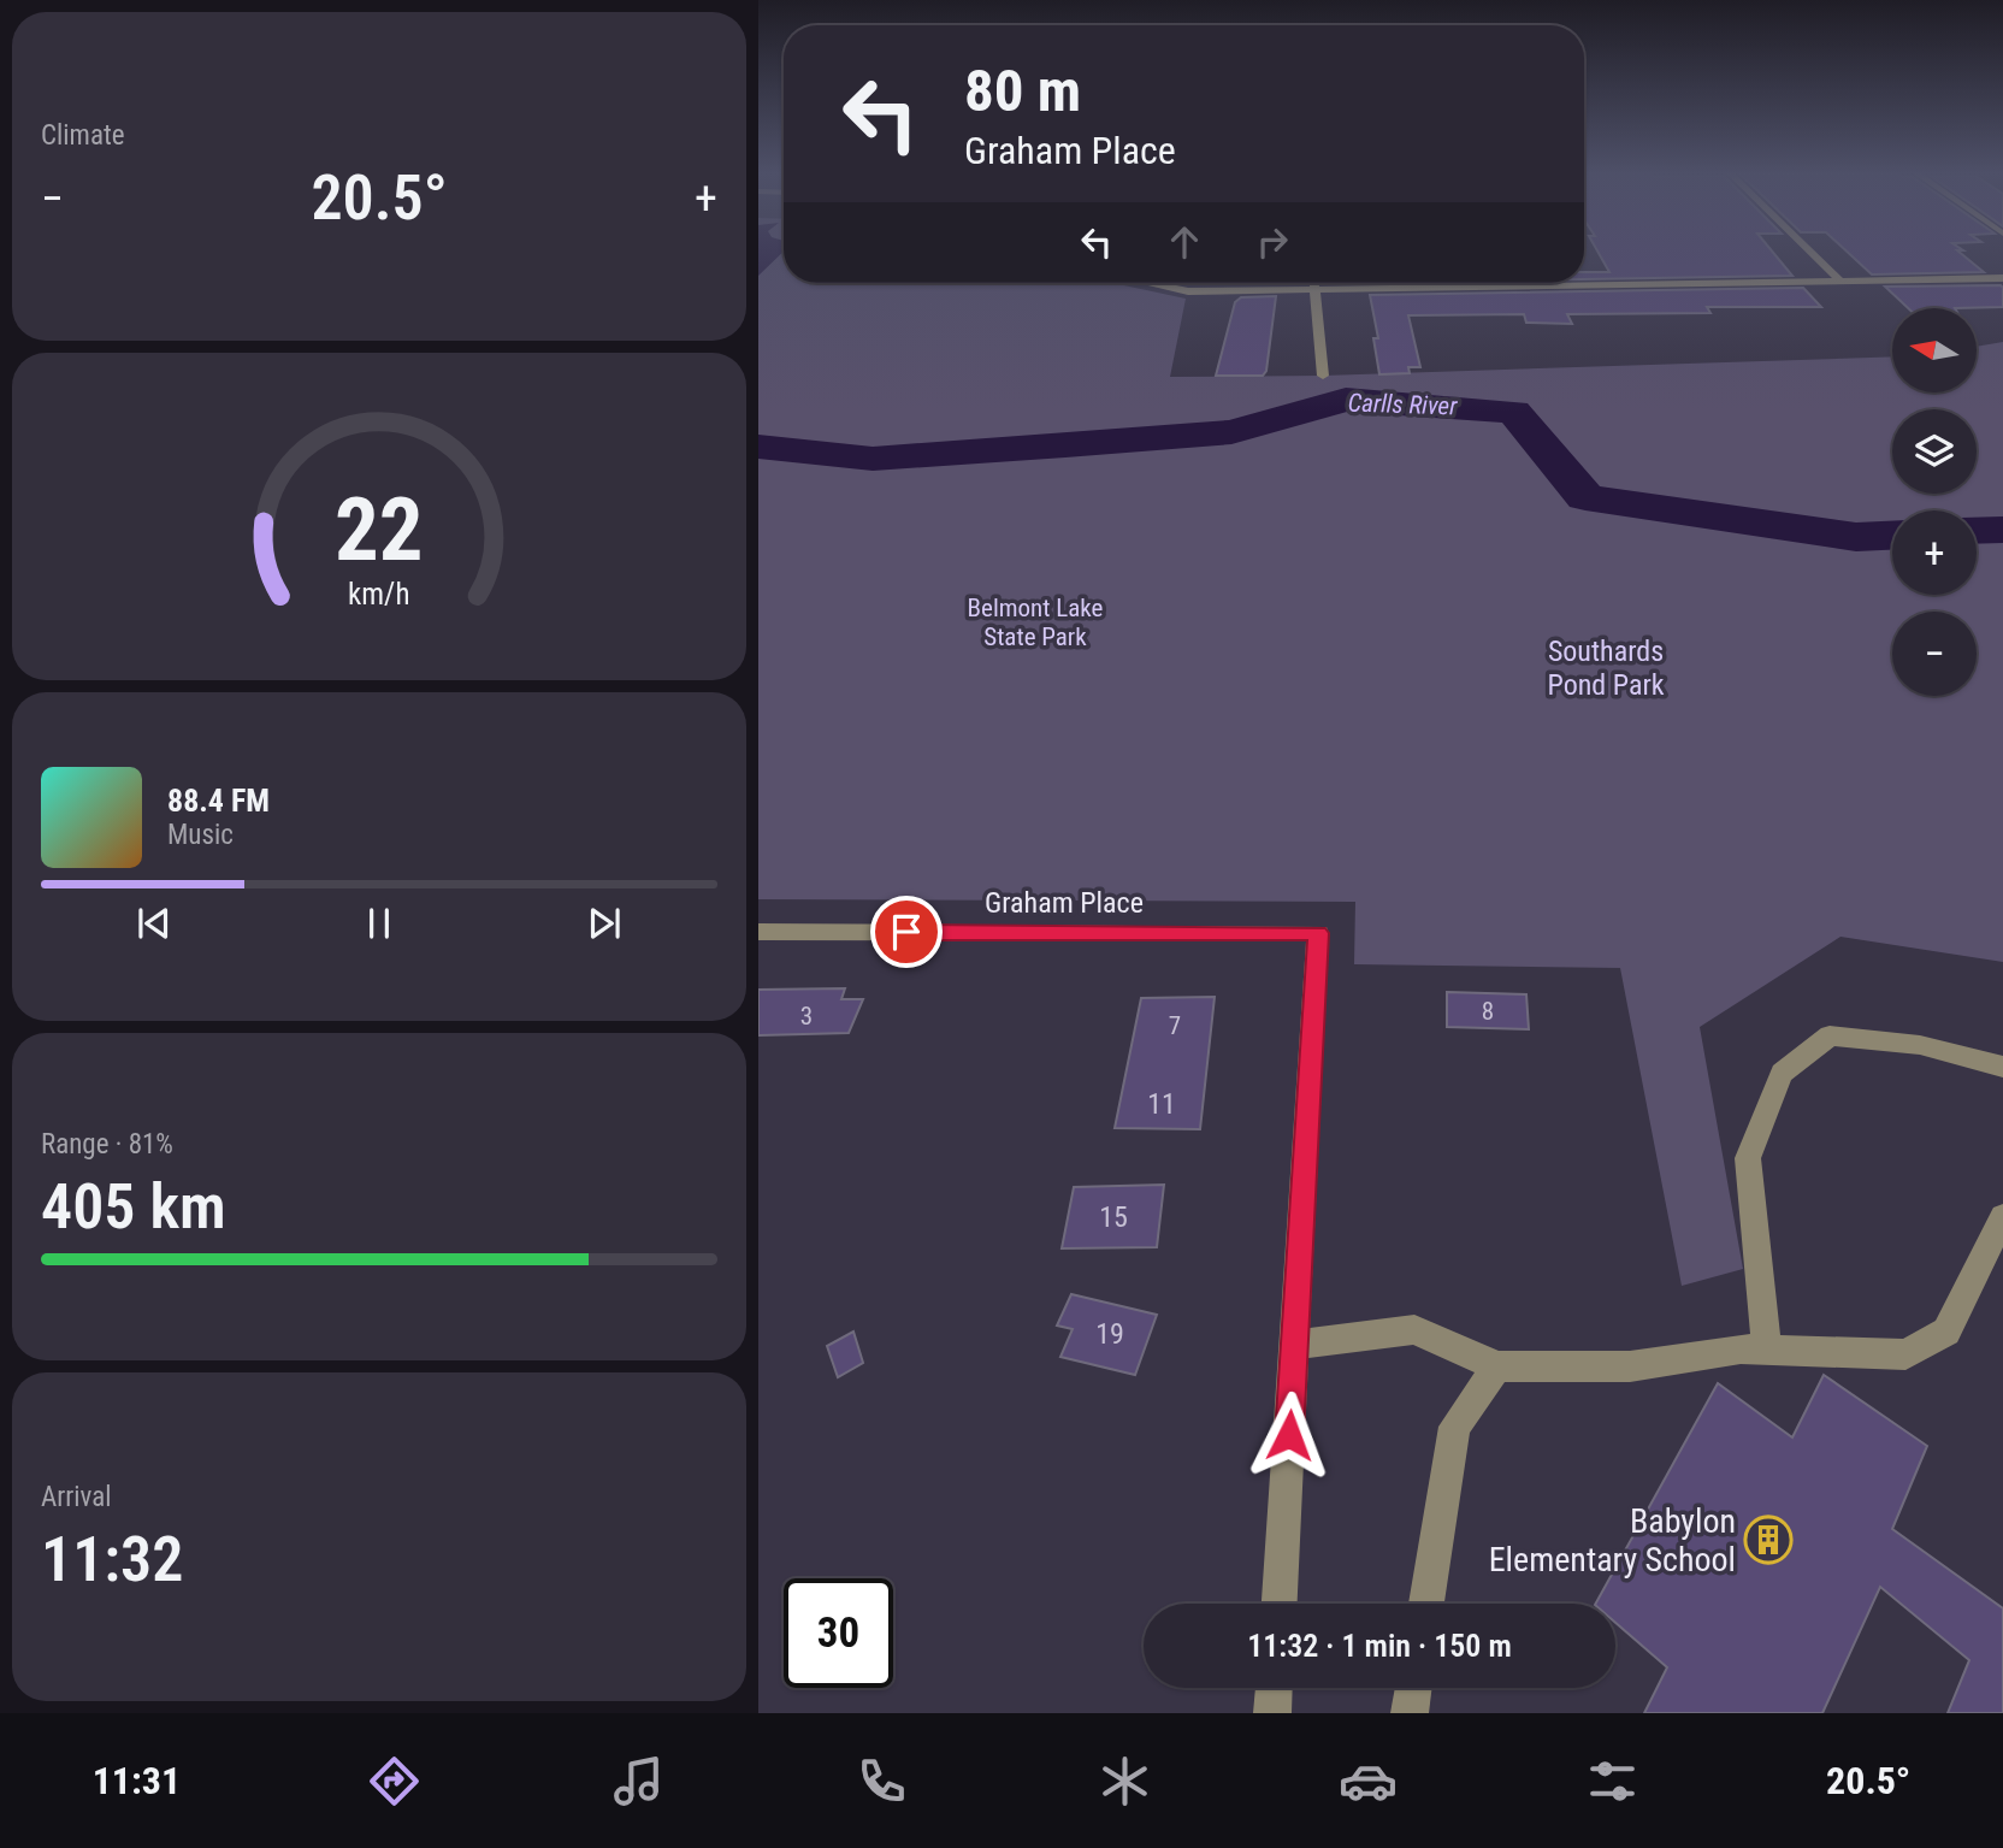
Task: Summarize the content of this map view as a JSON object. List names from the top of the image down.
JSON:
{
  "streets": {
    "street": ["Graham Place"]
  },
  "water": ["Carlls River"],
  "parks": ["Belmont Lake State Park", "Southards Pond Park"],
  "places": {
    "building": ["Babylon Elementary School"]
  },
  "house_numbers": [
    "8",
    "3",
    "7",
    "11",
    "15",
    "19"
  ],
  "north": "left",
  "page": {
    "tile": [
      "Climate",
      ["Range · 81%", "405 km"],
      ["Arrival", "11:32"]
    ],
    "turn": ["80 m", "Graham Place"],
    "heat": ["−", "20.5°", "+"],
    "map_buttons": ["+", "−"],
    "song": ["88.4 FM", "Music"],
    "limit": "30",
    "trip": "11:32 · 1 min · 150 m",
    "tabs": ["11:31", "20.5°"],
    "gauge": ["22", "km/h"]
  }
}
